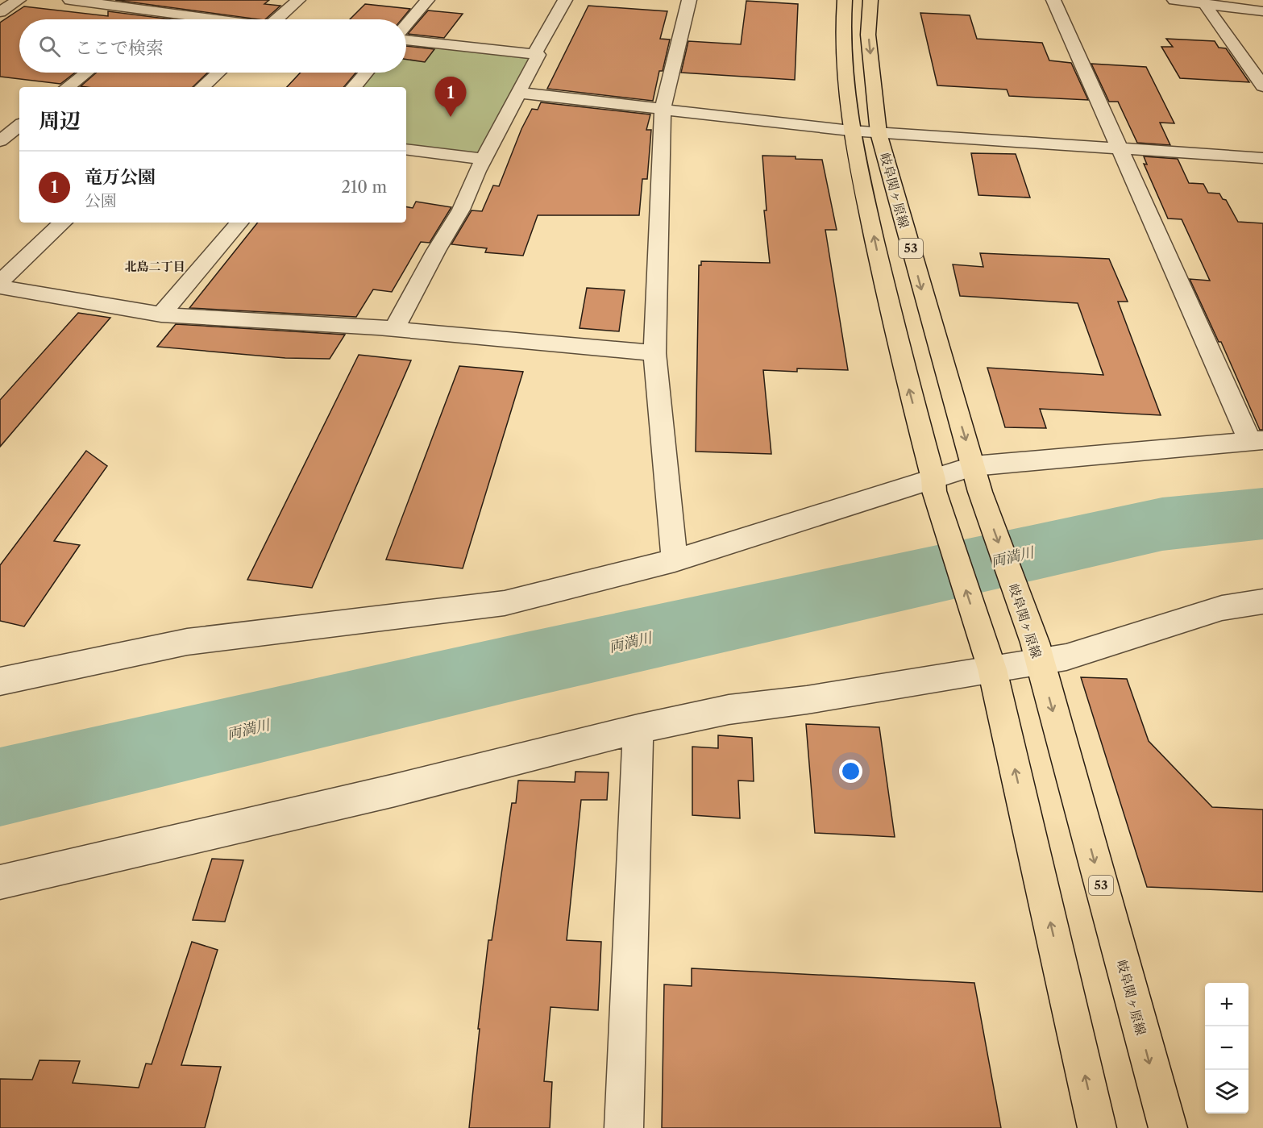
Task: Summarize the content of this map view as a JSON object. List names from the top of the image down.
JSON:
{
  "streets": {
    "main road": ["岐阜関ヶ原線", "53"]
  },
  "districts": ["北島二丁目"],
  "water": ["両満川"],
  "page": {
    "search": "ここで検索",
    "pins": "1",
    "heading": "周辺",
    "list": [
      {
        "mark": "1",
        "name": "竜万公園",
        "note": "公園",
        "value": "210 m"
      }
    ],
    "map_buttons": ["+", "−"]
  }
}
